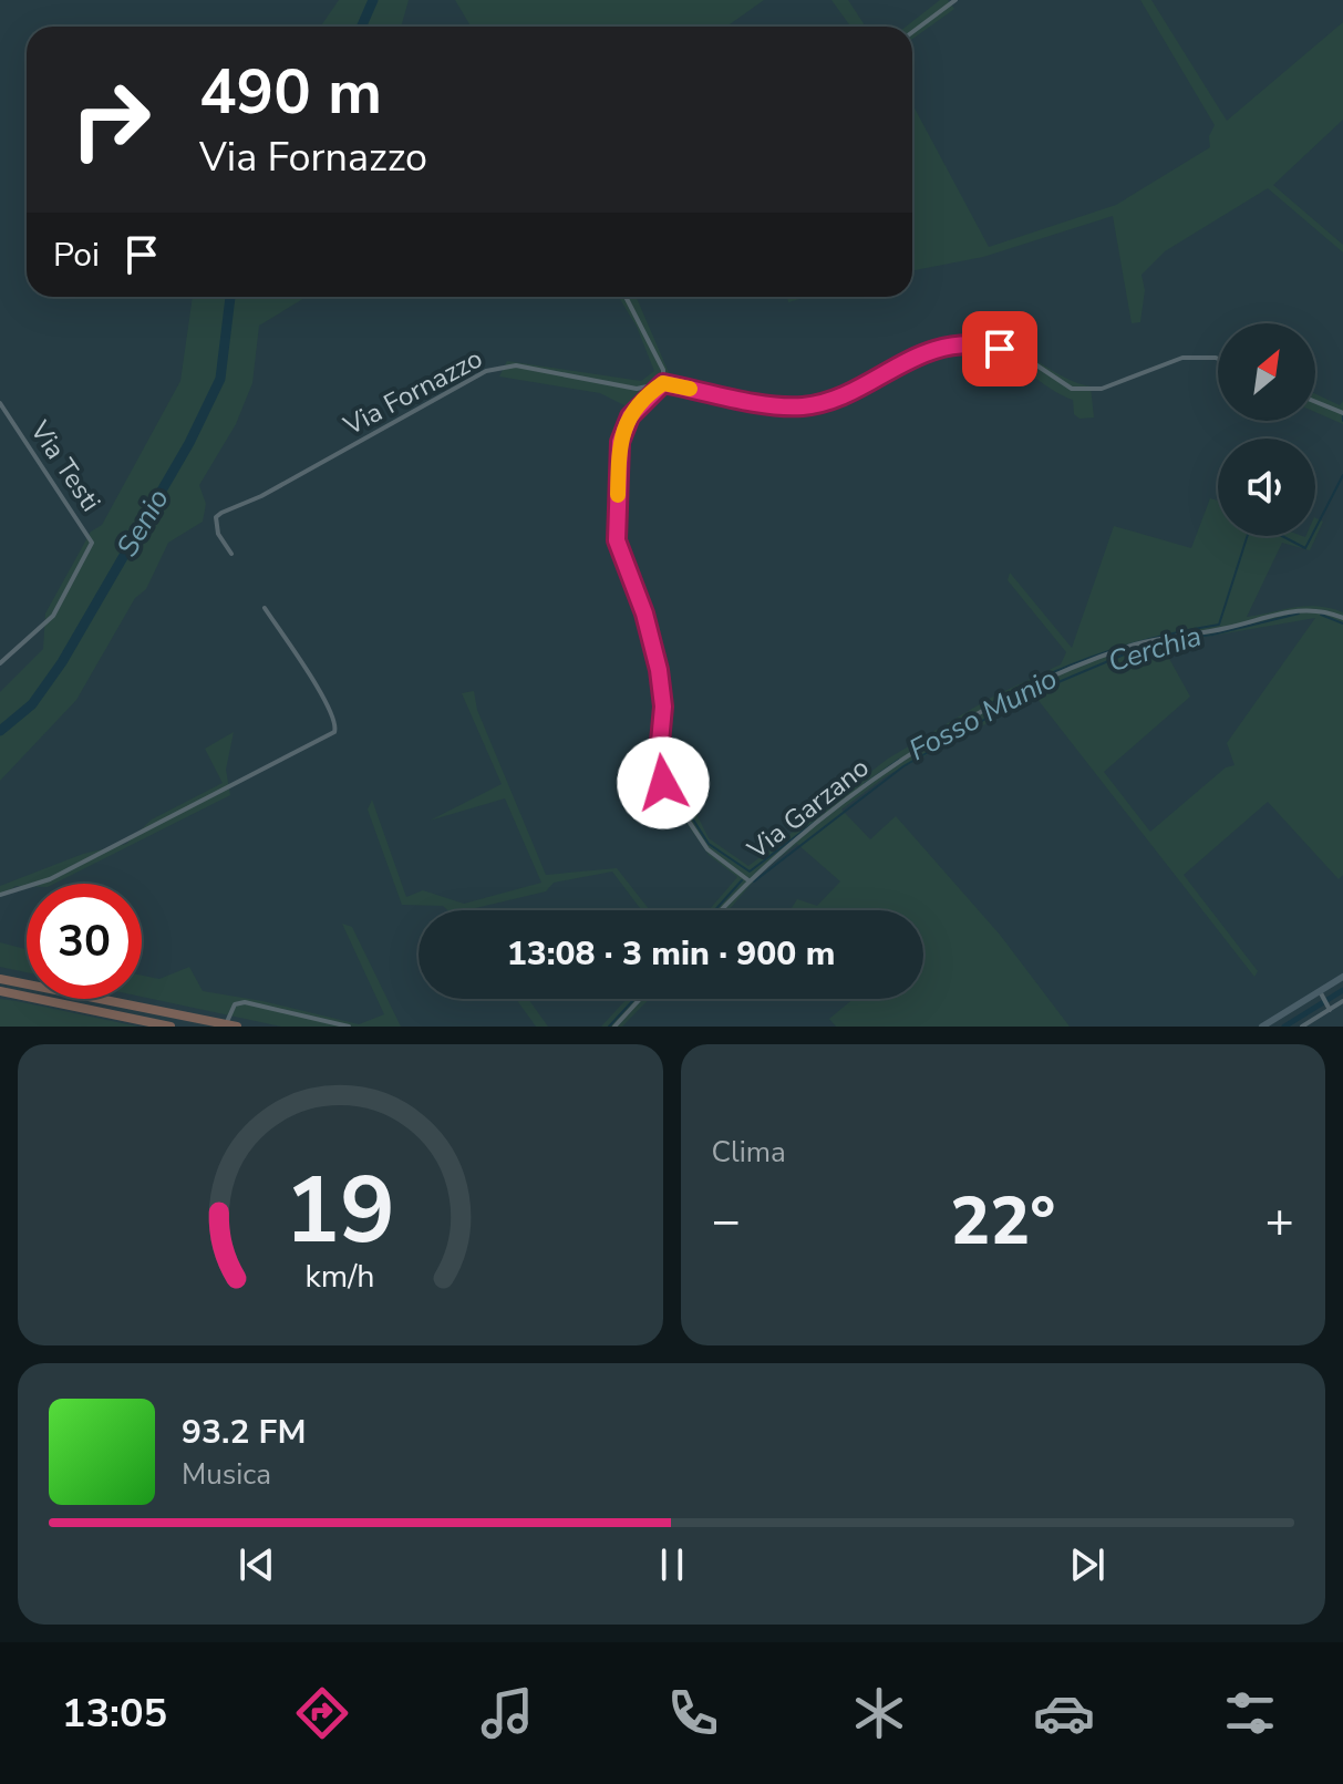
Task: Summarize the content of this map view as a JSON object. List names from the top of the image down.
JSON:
{
  "streets": {
    "street": ["Via Fornazzo", "Via Testi", "Via Garzano"]
  },
  "water": ["Senio", "Cerchia", "Fosso Munio"],
  "north": "top right",
  "page": {
    "turn": ["490 m", "Via Fornazzo"],
    "then": "Poi",
    "limit": "30",
    "trip": "13:08 · 3 min · 900 m",
    "tile": "Clima",
    "heat": ["−", "22°", "+"],
    "song": ["93.2 FM", "Musica"],
    "tabs": "13:05",
    "gauge": ["19", "km/h"]
  }
}
